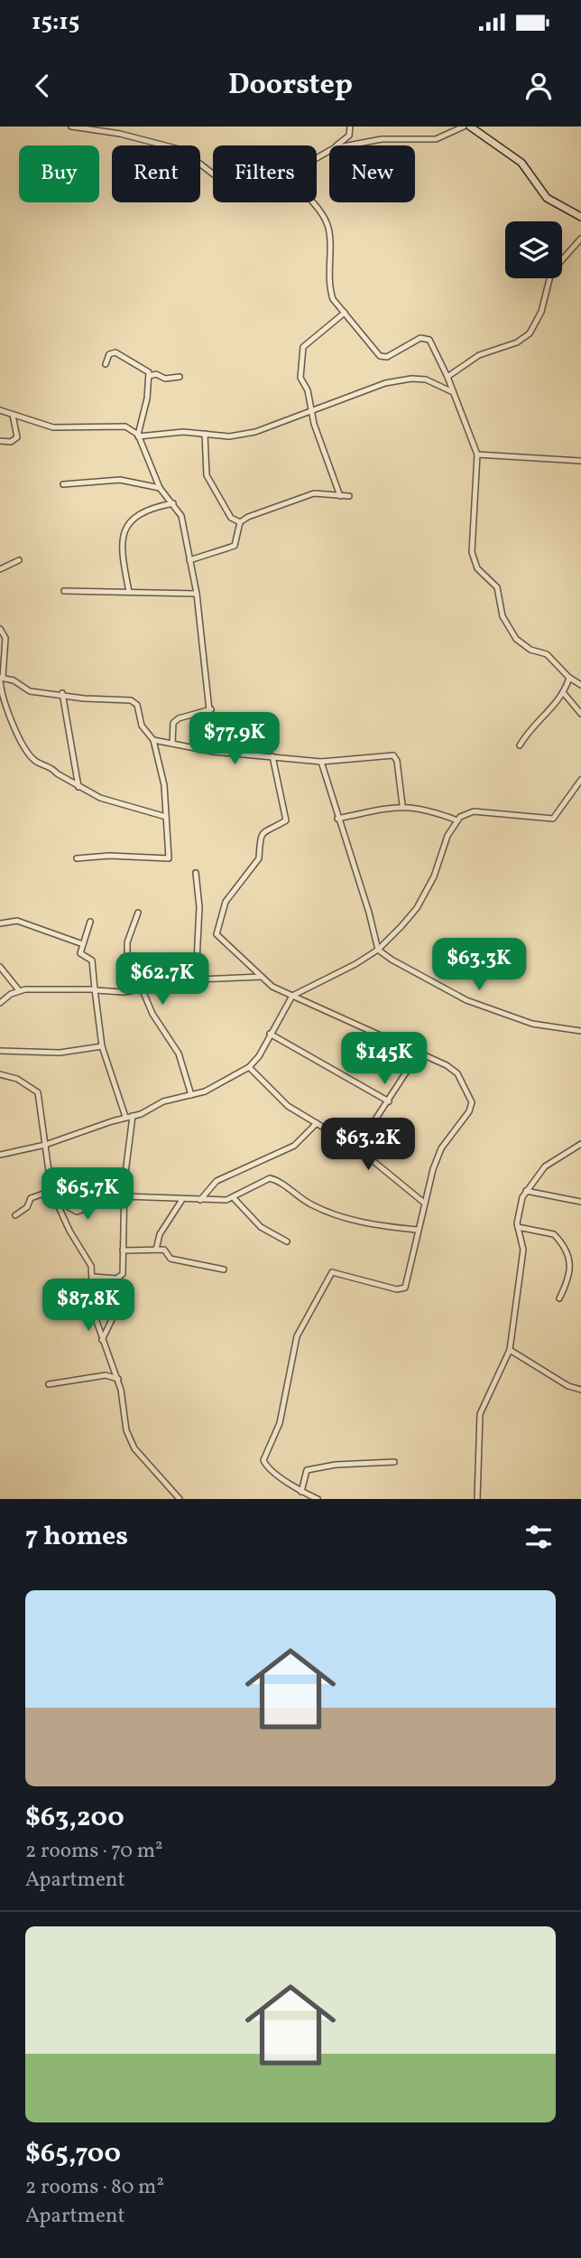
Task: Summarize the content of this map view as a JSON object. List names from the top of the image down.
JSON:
{
  "page": {
    "status": "15:15",
    "header": "Doorstep",
    "chip": [
      "Buy",
      "Rent",
      "Filters",
      "New"
    ],
    "price": [
      "$77.9K",
      "$63.3K",
      "$62.7K",
      "$145K",
      "$63.2K",
      "$65.7K",
      "$87.8K"
    ],
    "heading": "7 homes",
    "list": [
      {
        "name": "$63,200",
        "note": "2 rooms · 70 m² · Apartment"
      },
      {
        "name": "$65,700",
        "note": "2 rooms · 80 m² · Apartment"
      }
    ]
  }
}
